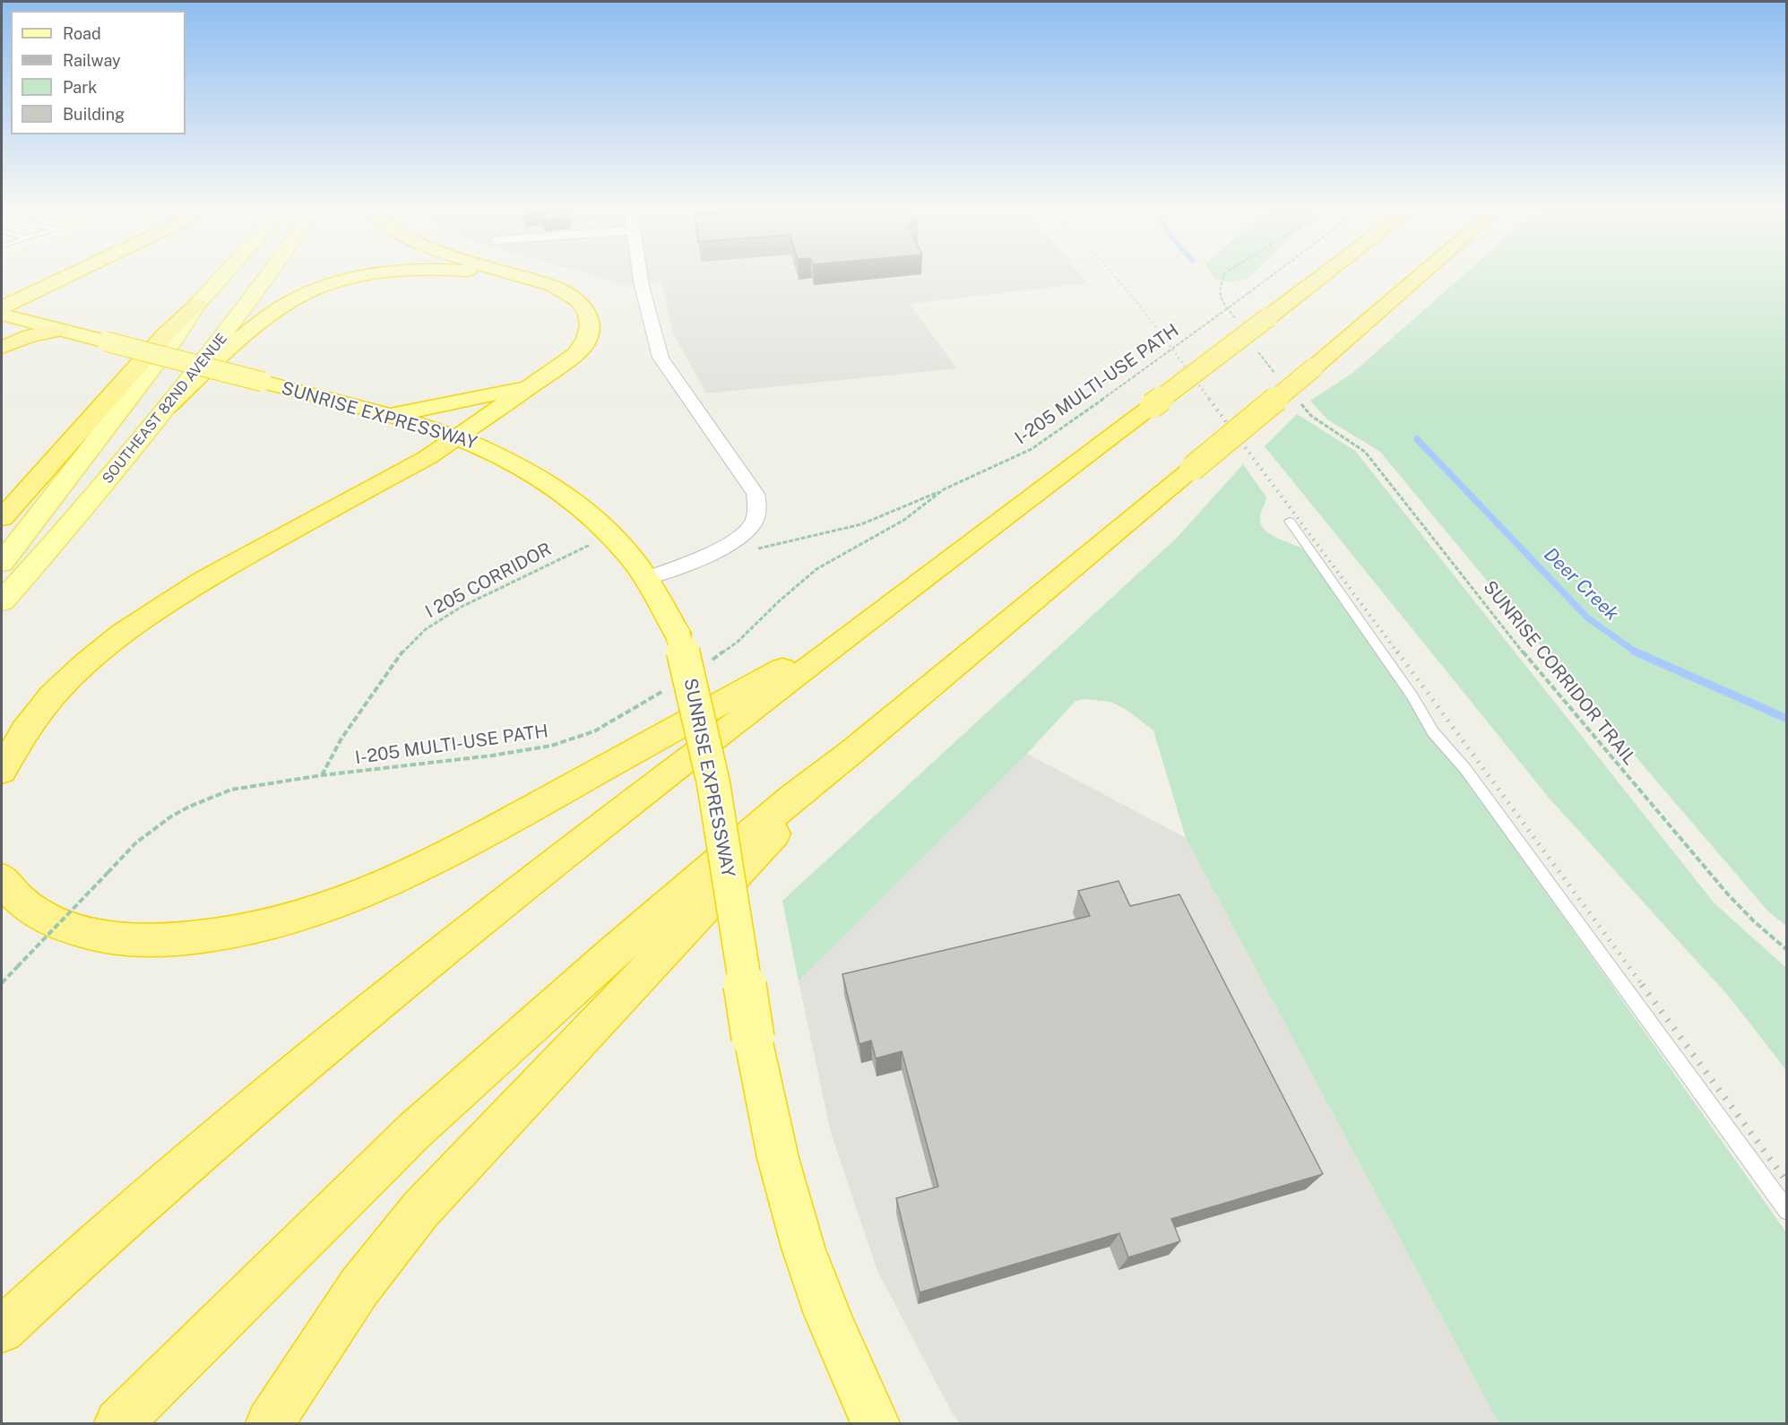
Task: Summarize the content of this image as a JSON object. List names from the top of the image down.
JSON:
{
  "streets": {
    "highway": ["SUNRISE EXPRESSWAY"],
    "main road": ["SOUTHEAST 82ND AVENUE"],
    "path": ["I-205 MULTI-USE PATH", "I 205 CORRIDOR", "SUNRISE CORRIDOR TRAIL"]
  },
  "crossings": [
    ["I-205 MULTI-USE PATH", "I 205 CORRIDOR"],
    ["SUNRISE EXPRESSWAY", "I 205 CORRIDOR"]
  ],
  "water": ["Deer Creek"],
  "legend": [
    "Road",
    "Railway",
    "Park",
    "Building"
  ]
}
